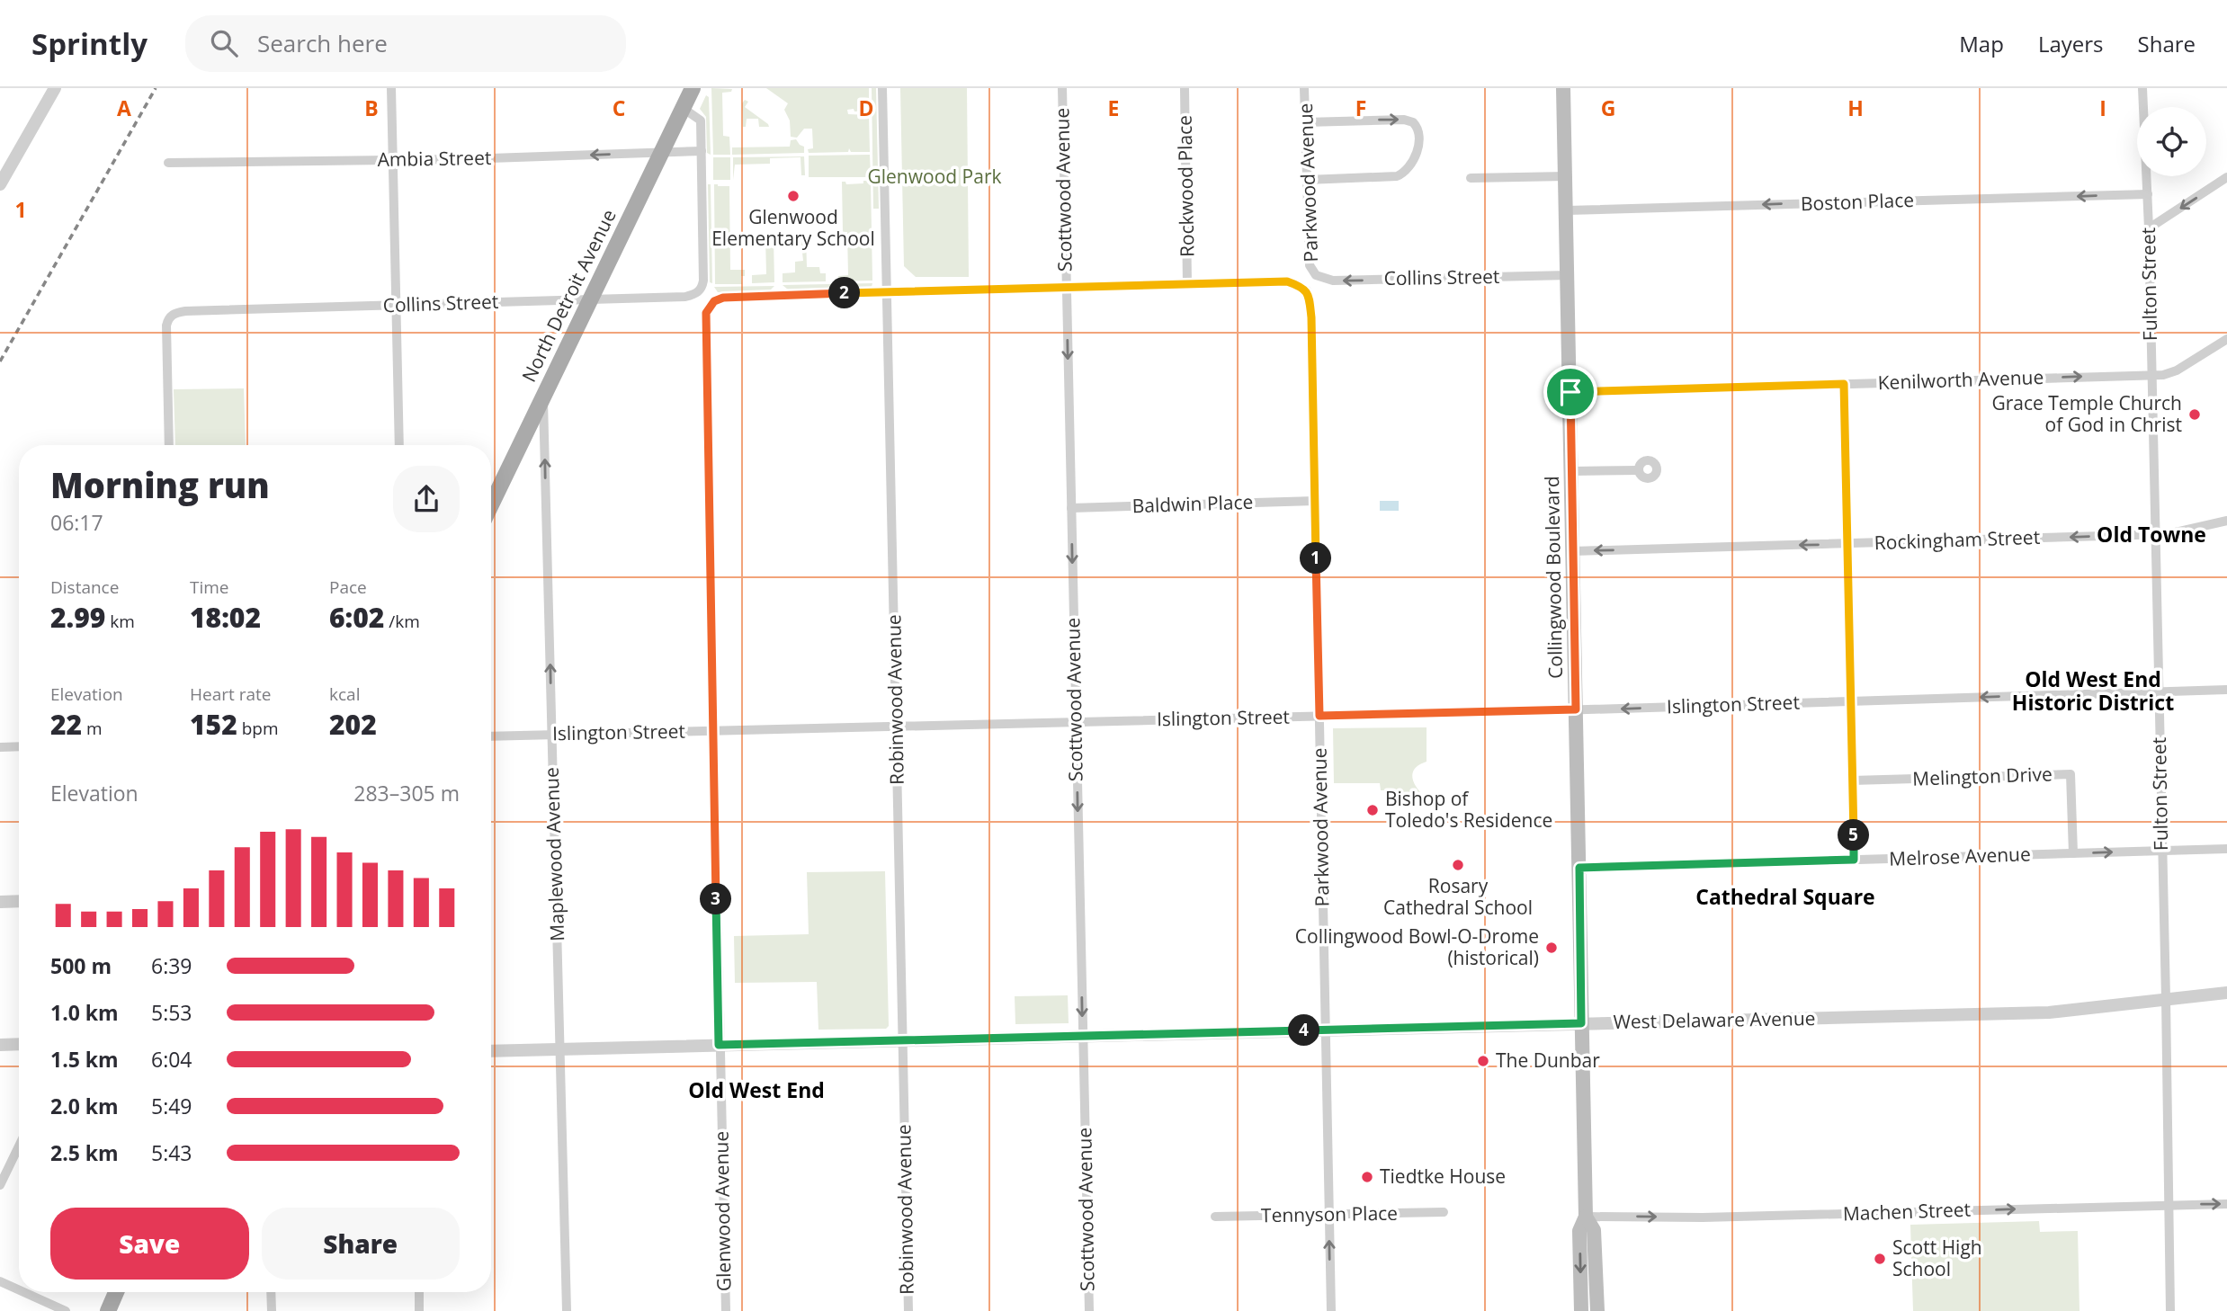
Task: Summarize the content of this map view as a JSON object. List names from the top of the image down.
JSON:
{
  "streets": {
    "main road": ["North Detroit Avenue", "Collingwood Boulevard"],
    "street": [
      "Ambia Street",
      "Parkwood Avenue",
      "Rockwood Place",
      "Scottwood Avenue",
      "Boston Place",
      "Collins Street",
      "Fulton Street",
      "Kenilworth Avenue",
      "Baldwin Place",
      "Rockingham Street",
      "Robinwood Avenue",
      "Islington Street",
      "Melington Drive",
      "Maplewood Avenue",
      "Melrose Avenue",
      "West Delaware Avenue",
      "Glenwood Avenue",
      "Machen Street",
      "Tennyson Place"
    ]
  },
  "crossings": [
    ["Ambia Street", "Collins Street"],
    ["Ambia Street", "North Detroit Avenue"],
    ["Parkwood Avenue", "Rockwood Place"],
    ["Parkwood Avenue", "Collins Street"],
    ["Parkwood Avenue", "Baldwin Place"],
    ["Parkwood Avenue", "Islington Street"],
    ["Parkwood Avenue", "West Delaware Avenue"],
    ["Parkwood Avenue", "Tennyson Place"],
    ["Scottwood Avenue", "Baldwin Place"],
    ["Scottwood Avenue", "Islington Street"],
    ["Scottwood Avenue", "West Delaware Avenue"],
    ["Boston Place", "Fulton Street"],
    ["Boston Place", "Collingwood Boulevard"],
    ["Collins Street", "North Detroit Avenue"],
    ["Collins Street", "Collingwood Boulevard"],
    ["Fulton Street", "Kenilworth Avenue"],
    ["Fulton Street", "Rockingham Street"],
    ["Fulton Street", "Islington Street"],
    ["Fulton Street", "Melrose Avenue"],
    ["Fulton Street", "West Delaware Avenue"],
    ["Fulton Street", "Machen Street"],
    ["North Detroit Avenue", "Maplewood Avenue"],
    ["Kenilworth Avenue", "Collingwood Boulevard"],
    ["Rockingham Street", "Collingwood Boulevard"],
    ["Collingwood Boulevard", "Islington Street"],
    ["Collingwood Boulevard", "Melrose Avenue"],
    ["Collingwood Boulevard", "West Delaware Avenue"],
    ["Collingwood Boulevard", "Machen Street"],
    ["Robinwood Avenue", "Islington Street"],
    ["Robinwood Avenue", "West Delaware Avenue"],
    ["Robinwood Avenue", "Glenwood Avenue"],
    ["Islington Street", "Maplewood Avenue"],
    ["Islington Street", "Glenwood Avenue"],
    ["Melington Drive", "Melrose Avenue"],
    ["Maplewood Avenue", "West Delaware Avenue"],
    ["West Delaware Avenue", "Glenwood Avenue"]
  ],
  "one_way": [
    "Ambia Street",
    "Scottwood Avenue",
    "Boston Place",
    "Kenilworth Avenue",
    "Rockingham Street",
    "Maplewood Avenue",
    "Machen Street"
  ],
  "districts": [
    "Old Towne",
    "Old West End Historic District",
    "Cathedral Square",
    "Old West End"
  ],
  "parks": ["Glenwood Park"],
  "places": [
    "Glenwood Elementary School",
    "Grace Temple Church of God in Christ",
    "Bishop of Toledo's Residence",
    "Rosary Cathedral School",
    "Collingwood Bowl-O-Drome (historical)",
    "The Dunbar",
    "Tiedtke House",
    "Scott High School"
  ],
  "page": {
    "header": "Sprintly",
    "search": "Search here",
    "nav": ["Map", "Layers", "Share"],
    "pins": [
      "2",
      "1",
      "5",
      "3",
      "4"
    ],
    "heading": ["Morning run", "06:17"],
    "stats": [
      ["Distance", "2.99 km"],
      ["Time", "18:02"],
      ["Pace", "6:02 /km"],
      ["Elevation", "22 m"],
      ["Heart rate", "152 bpm"],
      ["kcal", "202"]
    ],
    "chart": ["Elevation", "283–305 m"],
    "list": [
      {
        "name": "500 m",
        "note": "6:39"
      },
      {
        "name": "1.0 km",
        "note": "5:53"
      },
      {
        "name": "1.5 km",
        "note": "6:04"
      },
      {
        "name": "2.0 km",
        "note": "5:49"
      },
      {
        "name": "2.5 km",
        "note": "5:43"
      }
    ],
    "buttons": ["Save", "Share"]
  },
  "grid": {
    "columns": [
      "A",
      "B",
      "C",
      "D",
      "E",
      "F",
      "G",
      "H",
      "I"
    ],
    "rows": ["1"]
  }
}
